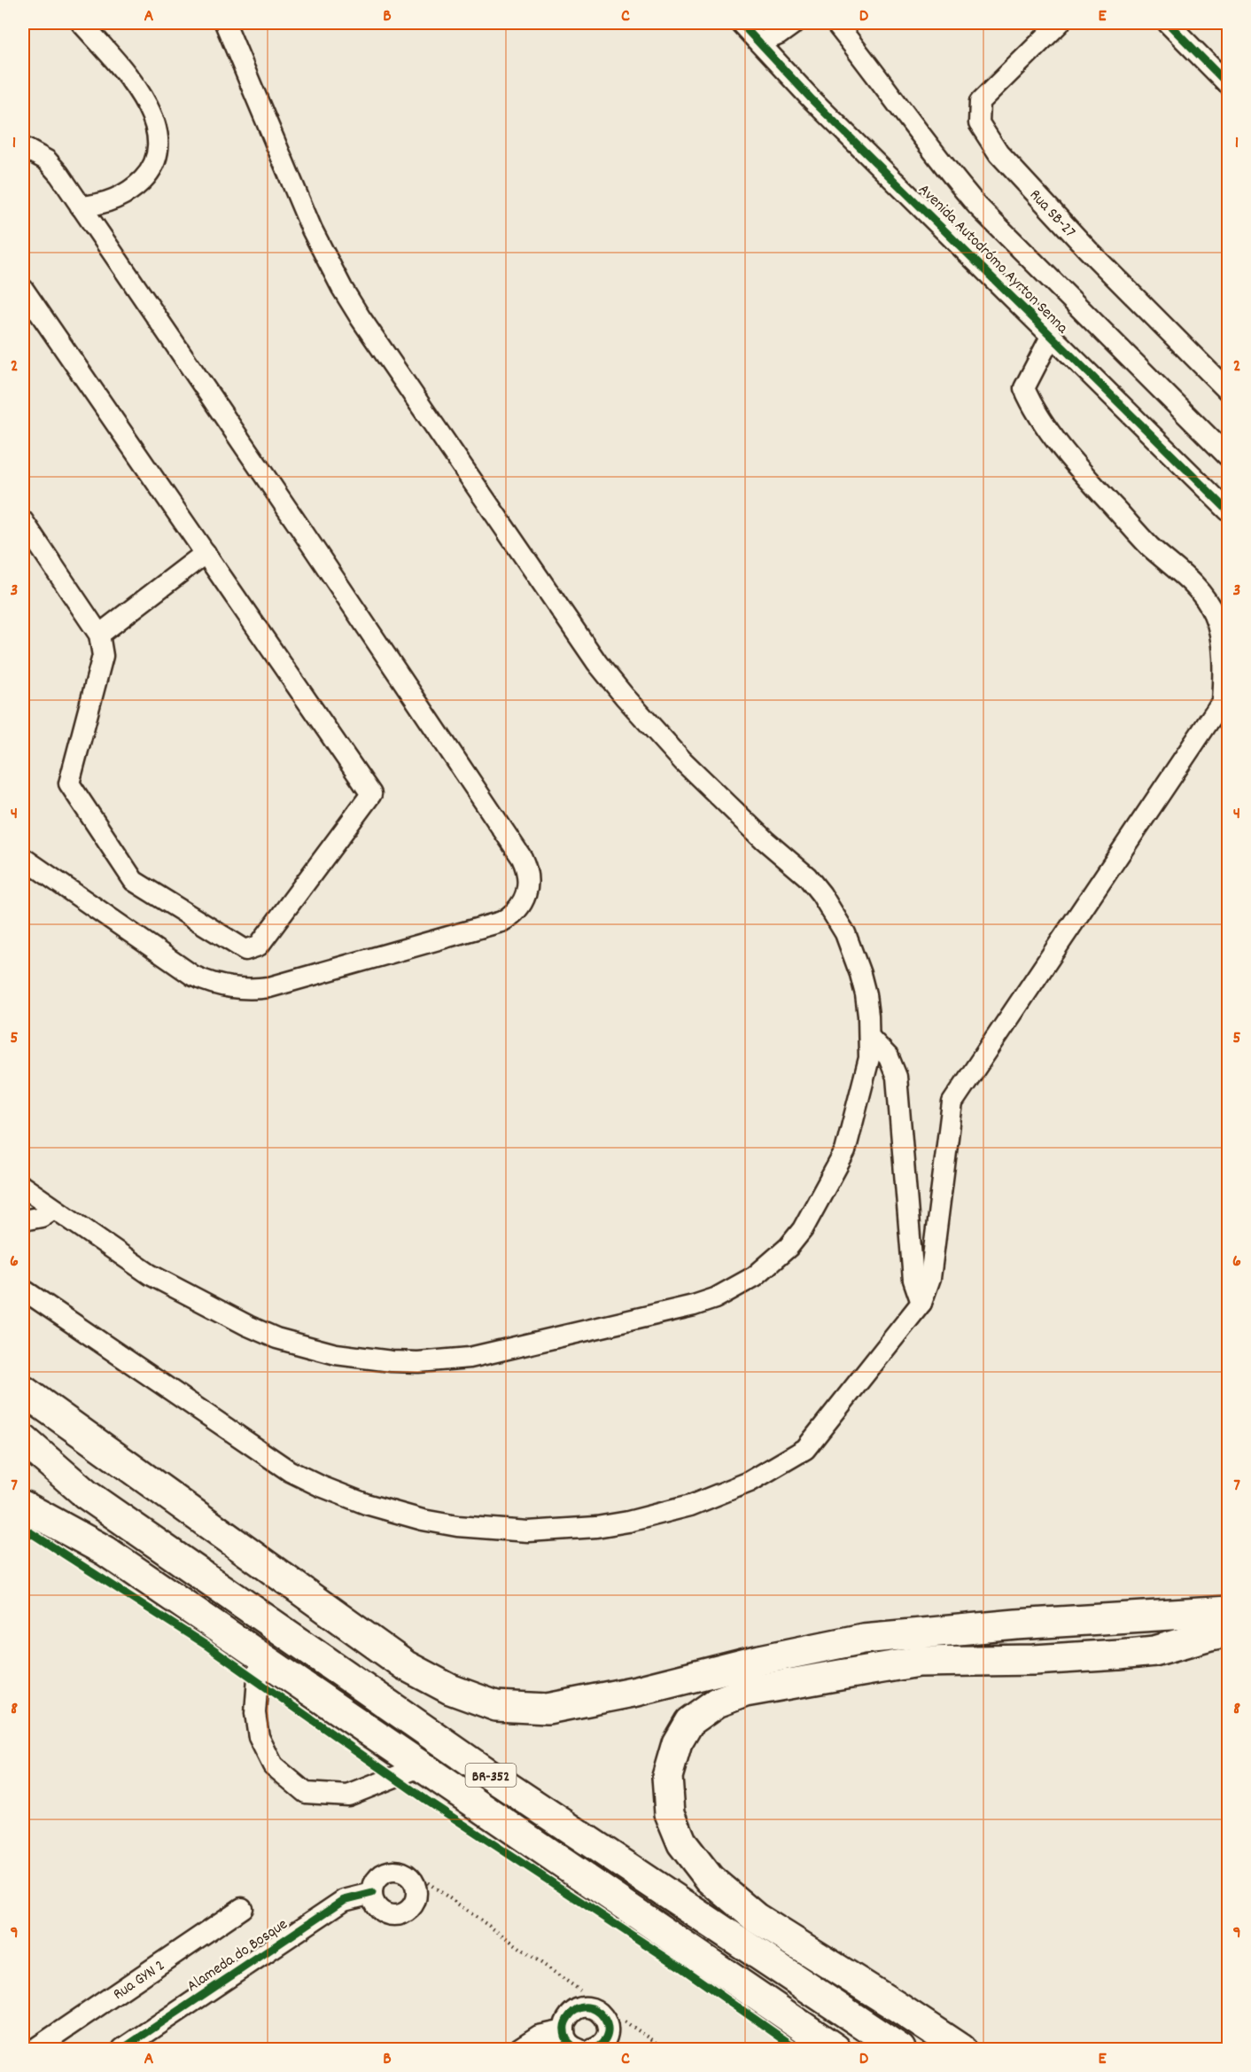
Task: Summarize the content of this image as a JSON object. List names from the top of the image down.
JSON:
{
  "streets": {
    "highway": ["BR-352"],
    "street": [
      "Rua SB-27",
      "Avenida Autodrómo Ayrton Senna",
      "Alameda do Bosque",
      "Rua GYN 2"
    ]
  },
  "grid": {
    "columns": [
      "A",
      "B",
      "C",
      "D",
      "E"
    ],
    "rows": [
      "1",
      "2",
      "3",
      "4",
      "5",
      "6",
      "7",
      "8",
      "9"
    ]
  }
}
